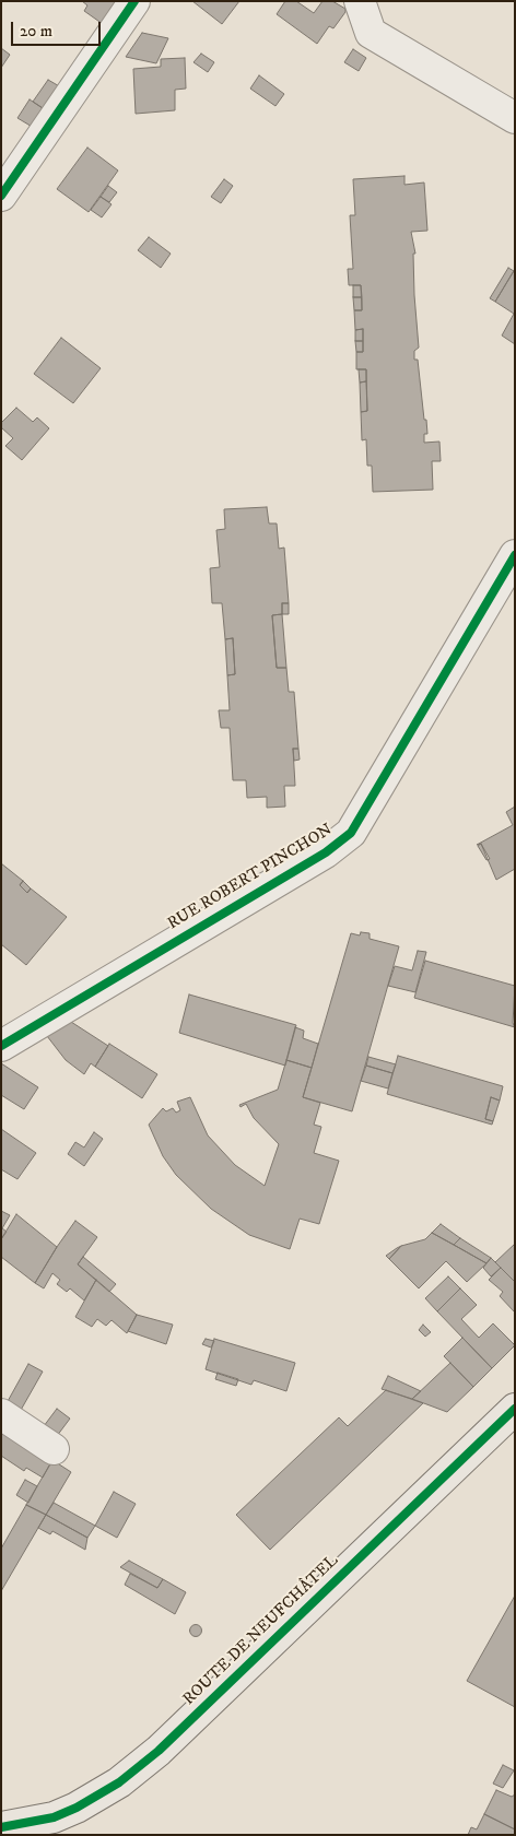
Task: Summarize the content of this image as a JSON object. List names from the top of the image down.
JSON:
{
  "streets": {
    "main road": ["ROUTE DE NEUFCHÂTEL"],
    "street": ["RUE ROBERT PINCHON"]
  },
  "scale_bar": "20 m"
}
